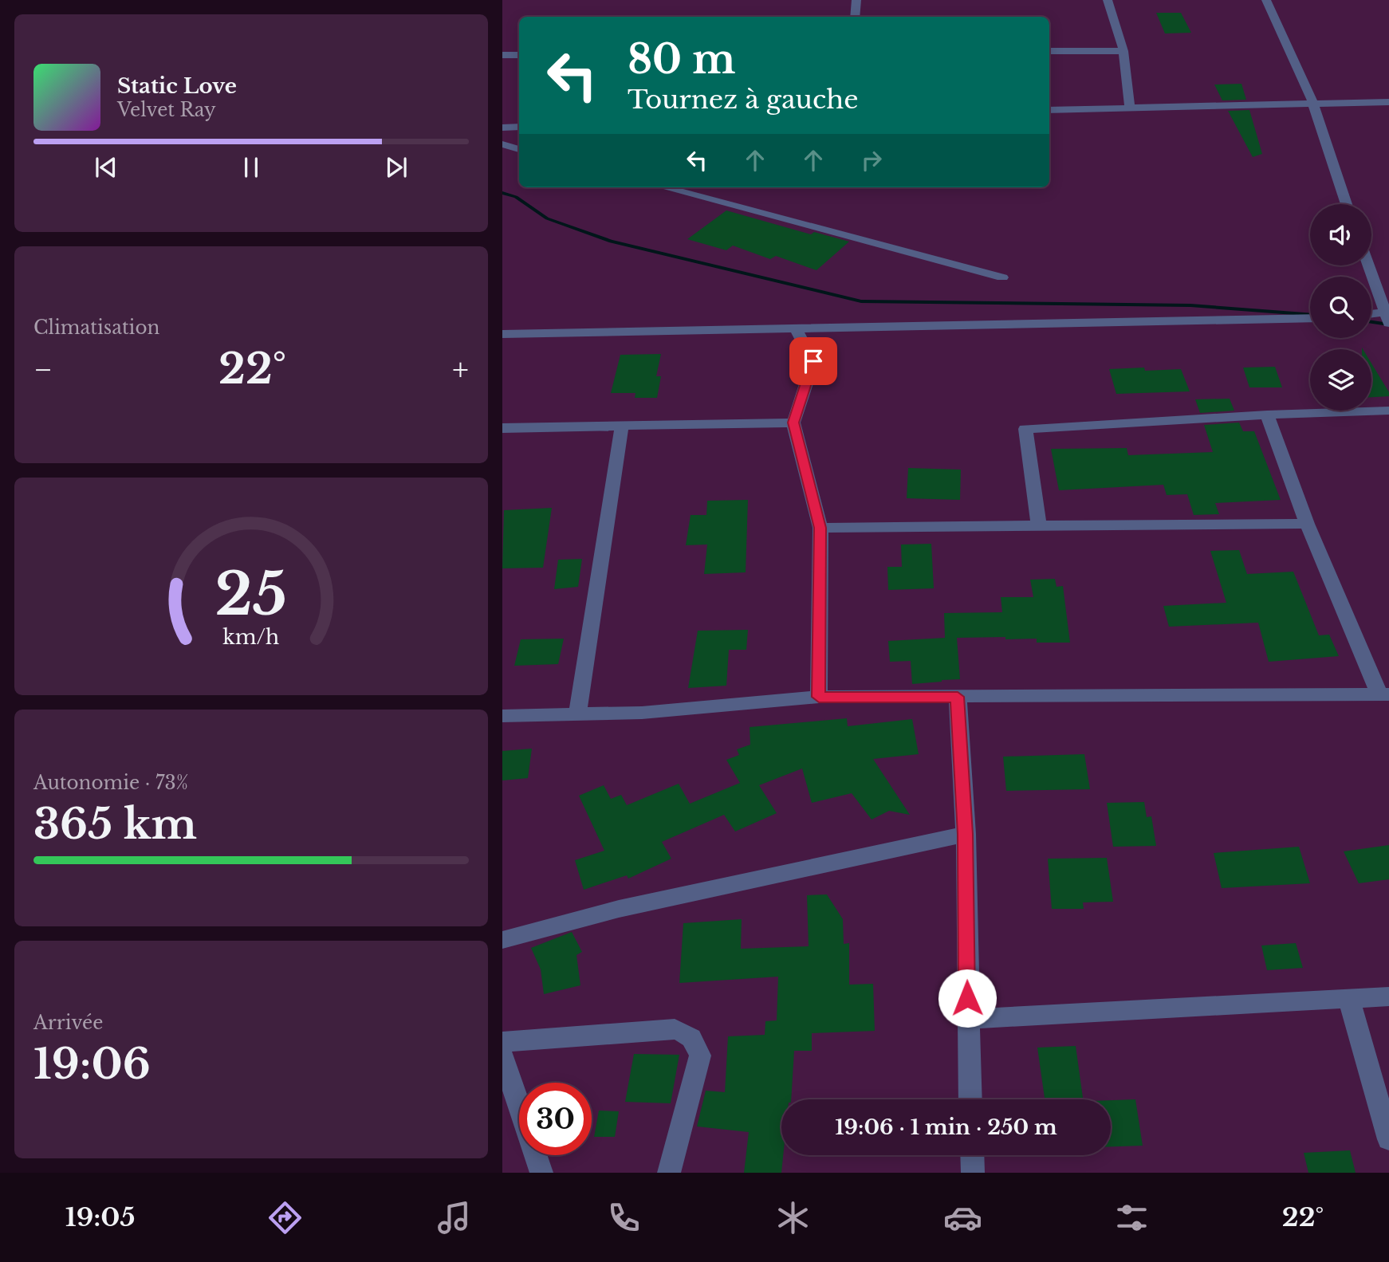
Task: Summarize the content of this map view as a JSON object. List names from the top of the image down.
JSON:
{
  "page": {
    "turn": ["80 m", "Tournez à gauche"],
    "song": ["Static Love", "Velvet Ray"],
    "tile": [
      "Climatisation",
      ["Autonomie · 73%", "365 km"],
      ["Arrivée", "19:06"]
    ],
    "heat": ["−", "22°", "+"],
    "limit": "30",
    "trip": "19:06 · 1 min · 250 m",
    "tabs": ["19:05", "22°"],
    "gauge": ["25", "km/h"]
  }
}
